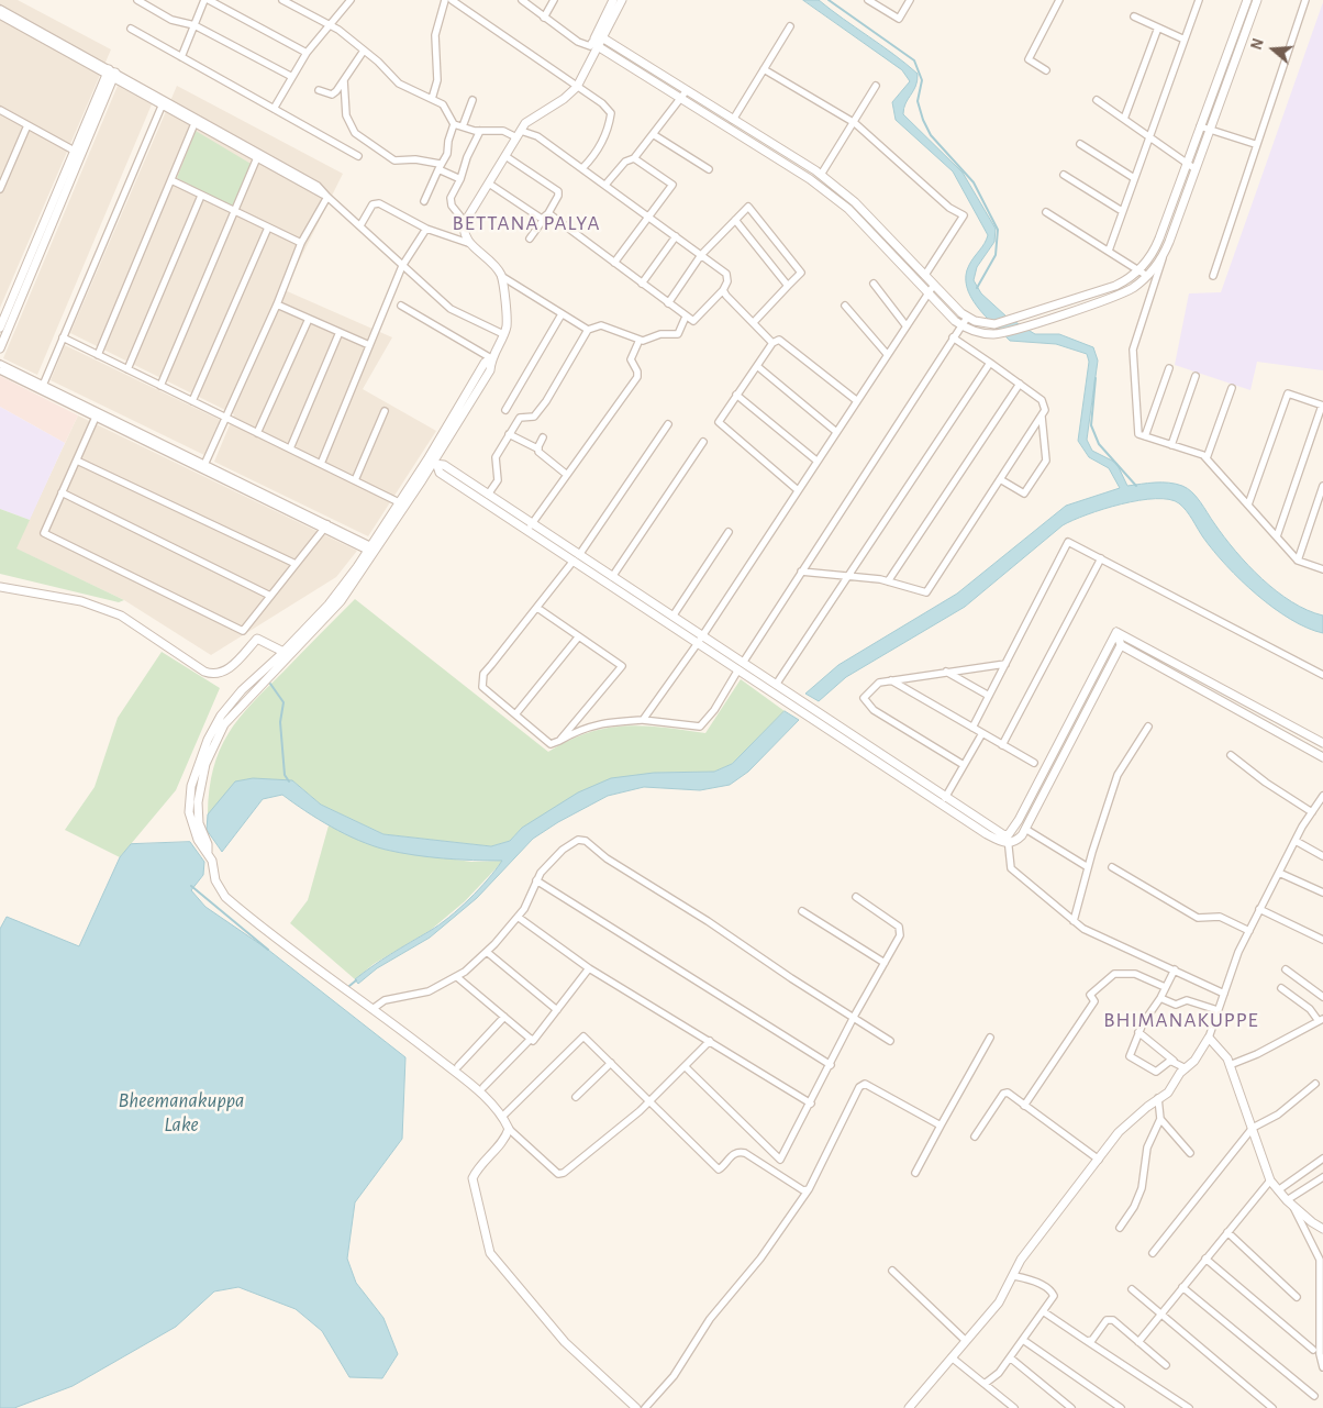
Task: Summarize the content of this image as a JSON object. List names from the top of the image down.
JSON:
{
  "districts": ["BETTANA PALYA", "BHIMANAKUPPE"],
  "water": ["Bheemanakuppa Lake"],
  "north": "left"
}
